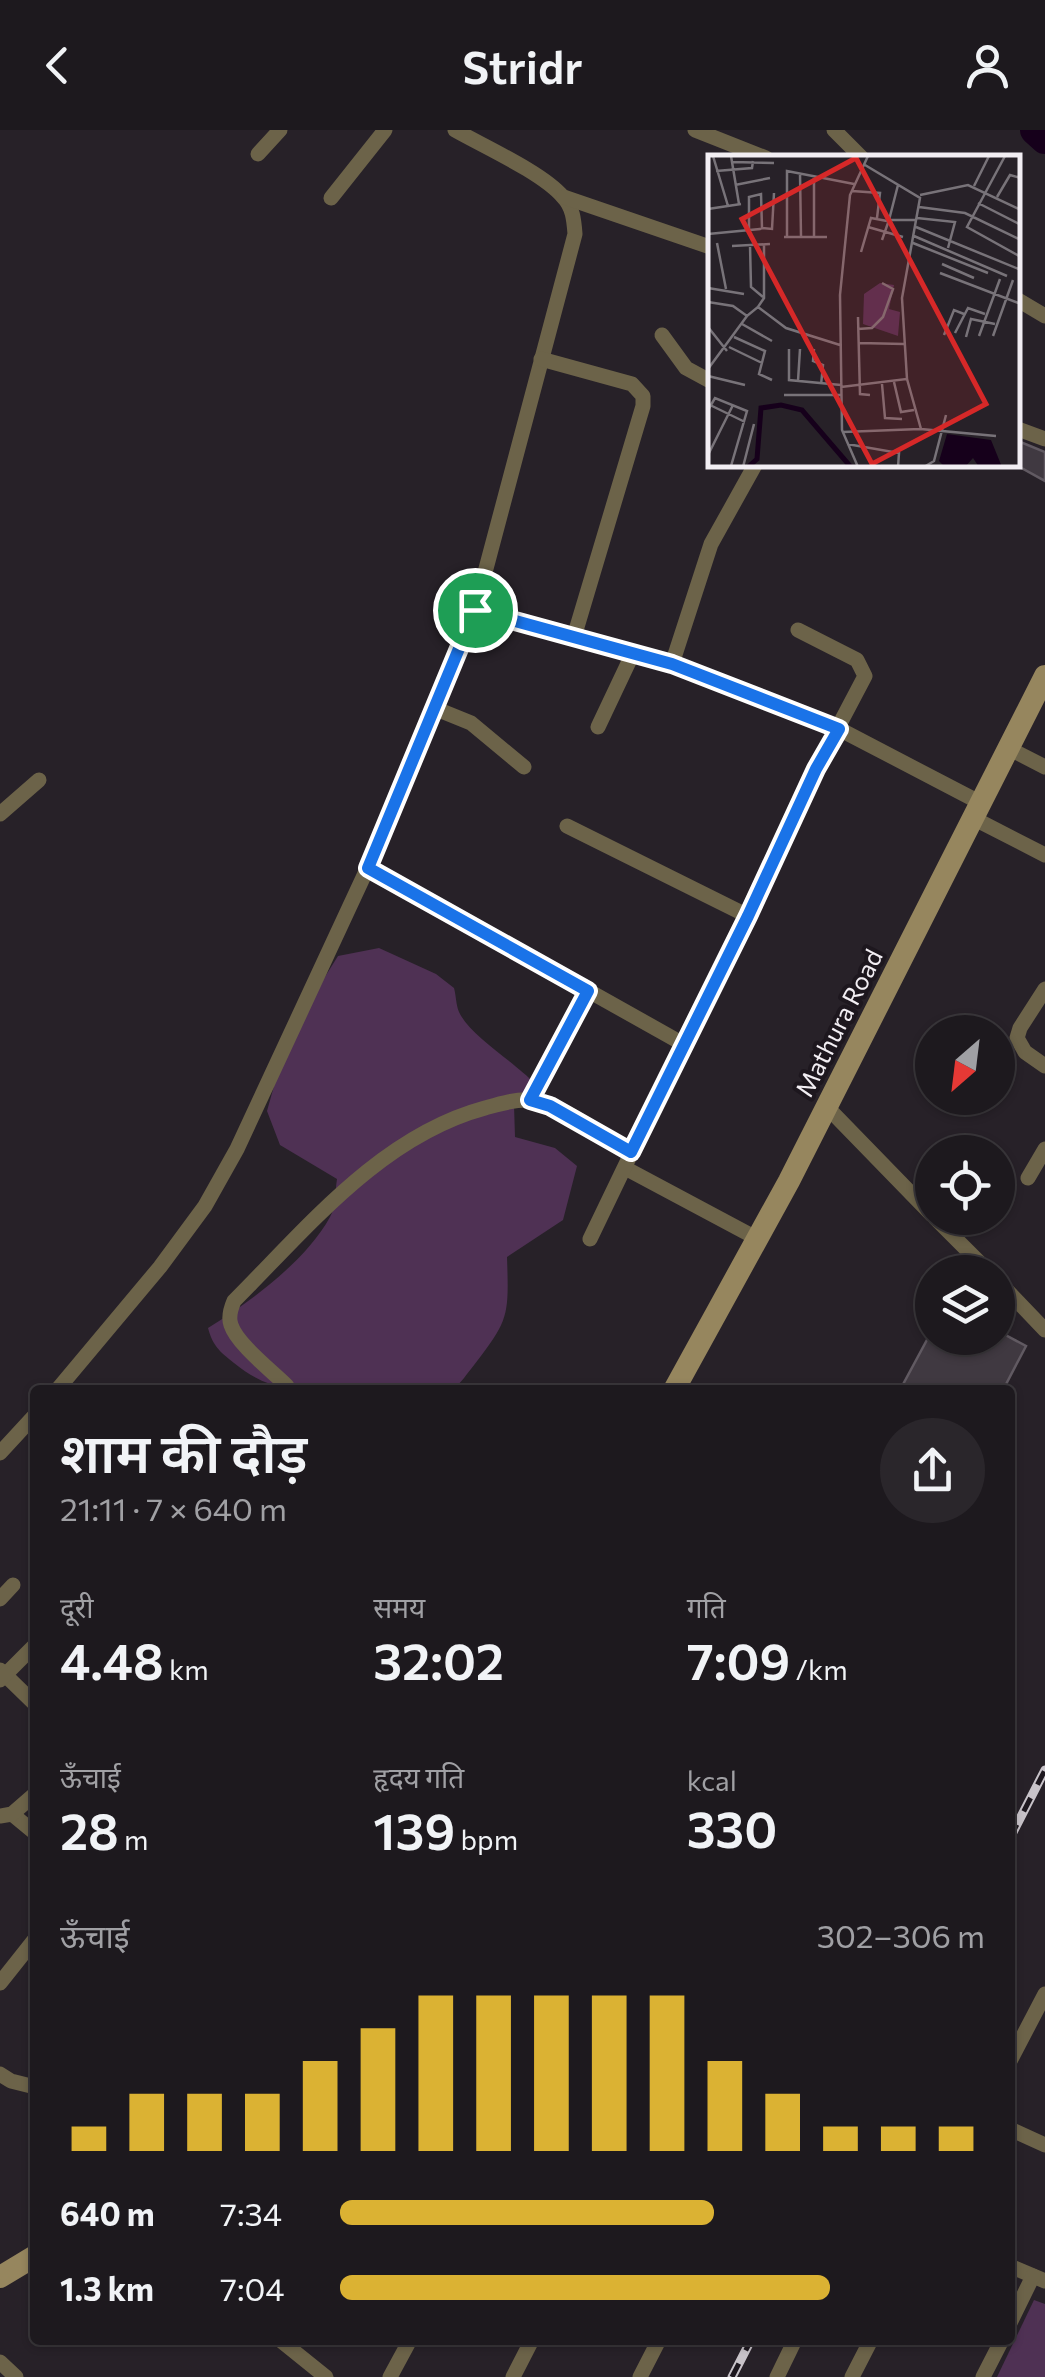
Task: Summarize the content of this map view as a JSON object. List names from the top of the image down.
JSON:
{
  "streets": {
    "main road": ["Mathura Road"]
  },
  "north": "bottom left",
  "page": {
    "header": "Stridr",
    "heading": ["शाम की दौड़", "21:11 · 7 × 640 m"],
    "stats": [
      ["दूरी", "4.48 km"],
      ["समय", "32:02"],
      ["गति", "7:09 /km"],
      ["ऊँचाई", "28 m"],
      ["हृदय गति", "139 bpm"],
      ["kcal", "330"]
    ],
    "chart": ["ऊँचाई", "302–306 m"],
    "list": [
      {
        "name": "640 m",
        "note": "7:34"
      },
      {
        "name": "1.3 km",
        "note": "7:04"
      }
    ]
  }
}
